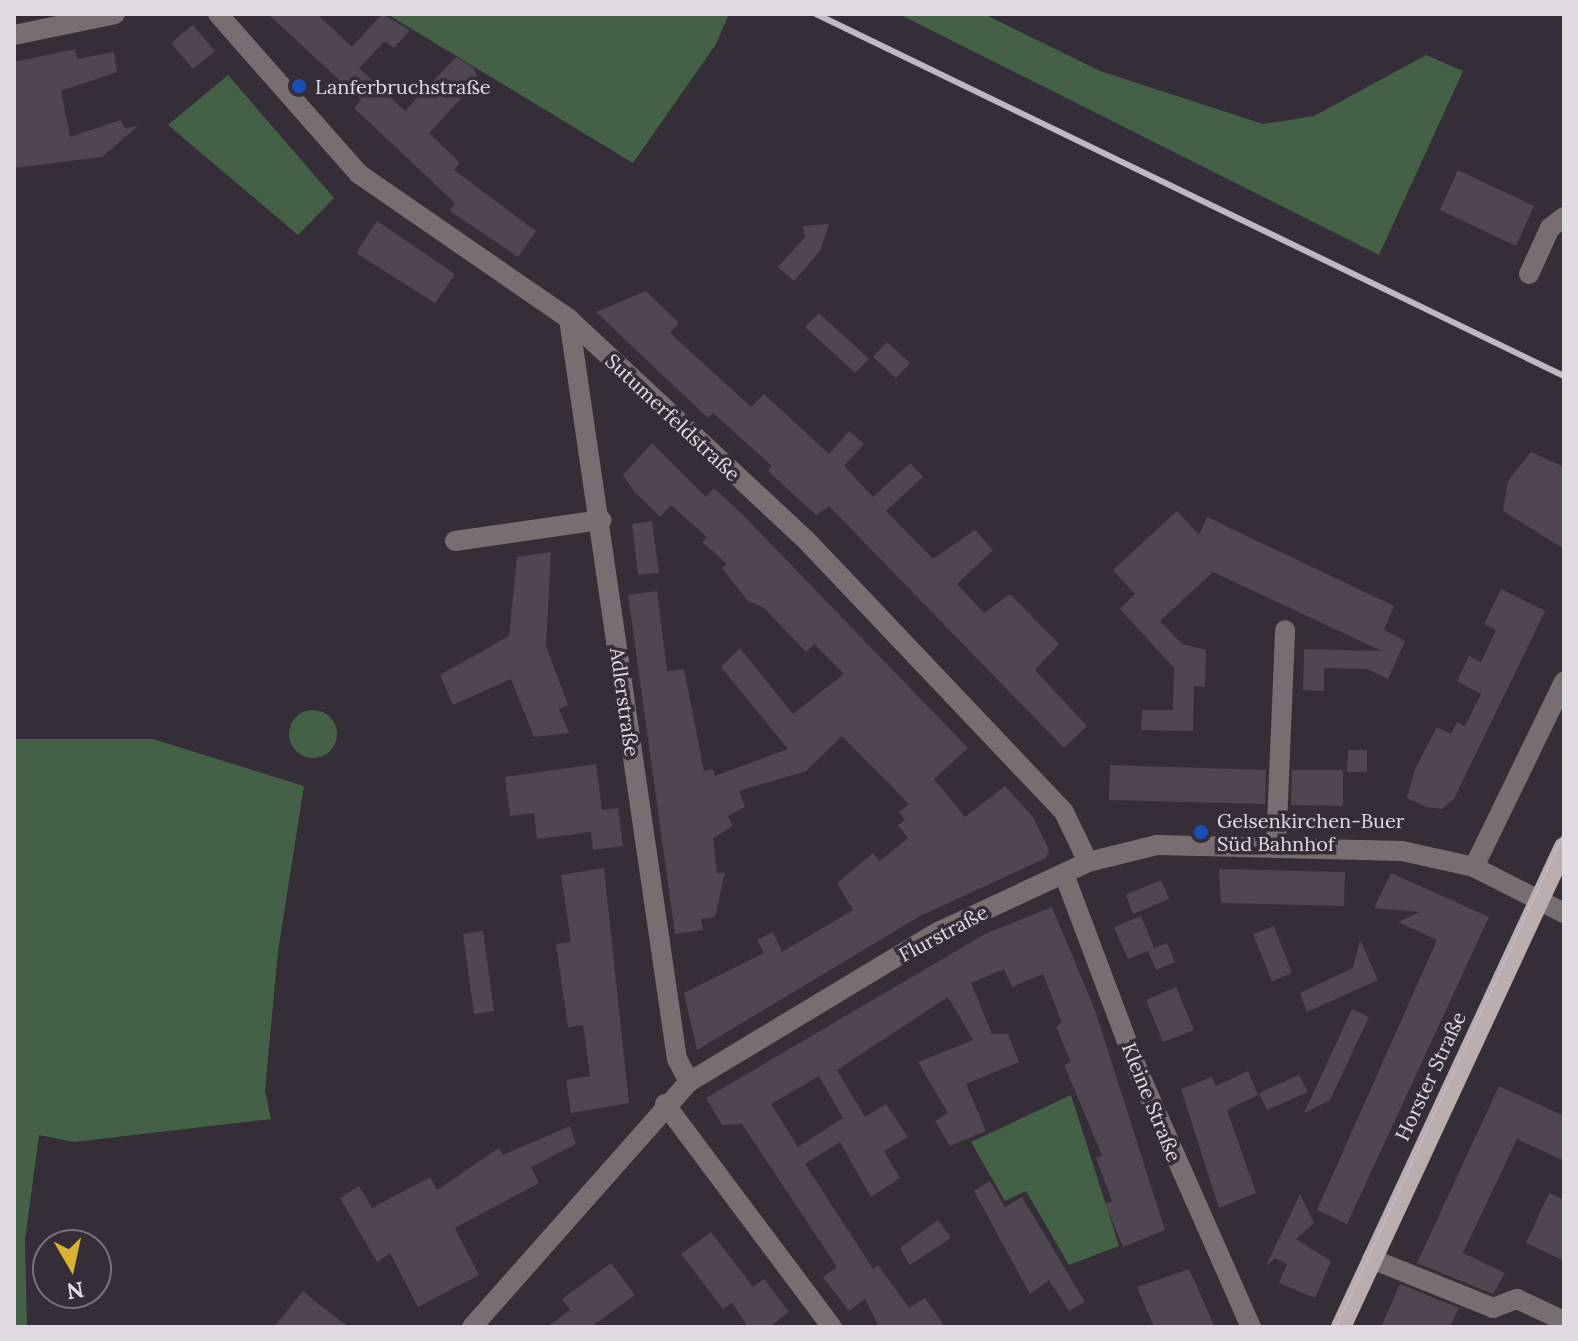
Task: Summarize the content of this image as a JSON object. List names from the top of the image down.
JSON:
{
  "streets": {
    "main road": ["Horster Straße"],
    "street": [
      "Sutumerfeldstraße",
      "Adlerstraße",
      "Flurstraße",
      "Kleine Straße"
    ]
  },
  "crossings": [
    ["Sutumerfeldstraße", "Adlerstraße"],
    ["Sutumerfeldstraße", "Flurstraße"],
    ["Adlerstraße", "Flurstraße"],
    ["Flurstraße", "Horster Straße"],
    ["Flurstraße", "Kleine Straße"]
  ],
  "places": ["Lanferbruchstraße", "Gelsenkirchen-Buer Süd Bahnhof"],
  "north": "bottom"
}
